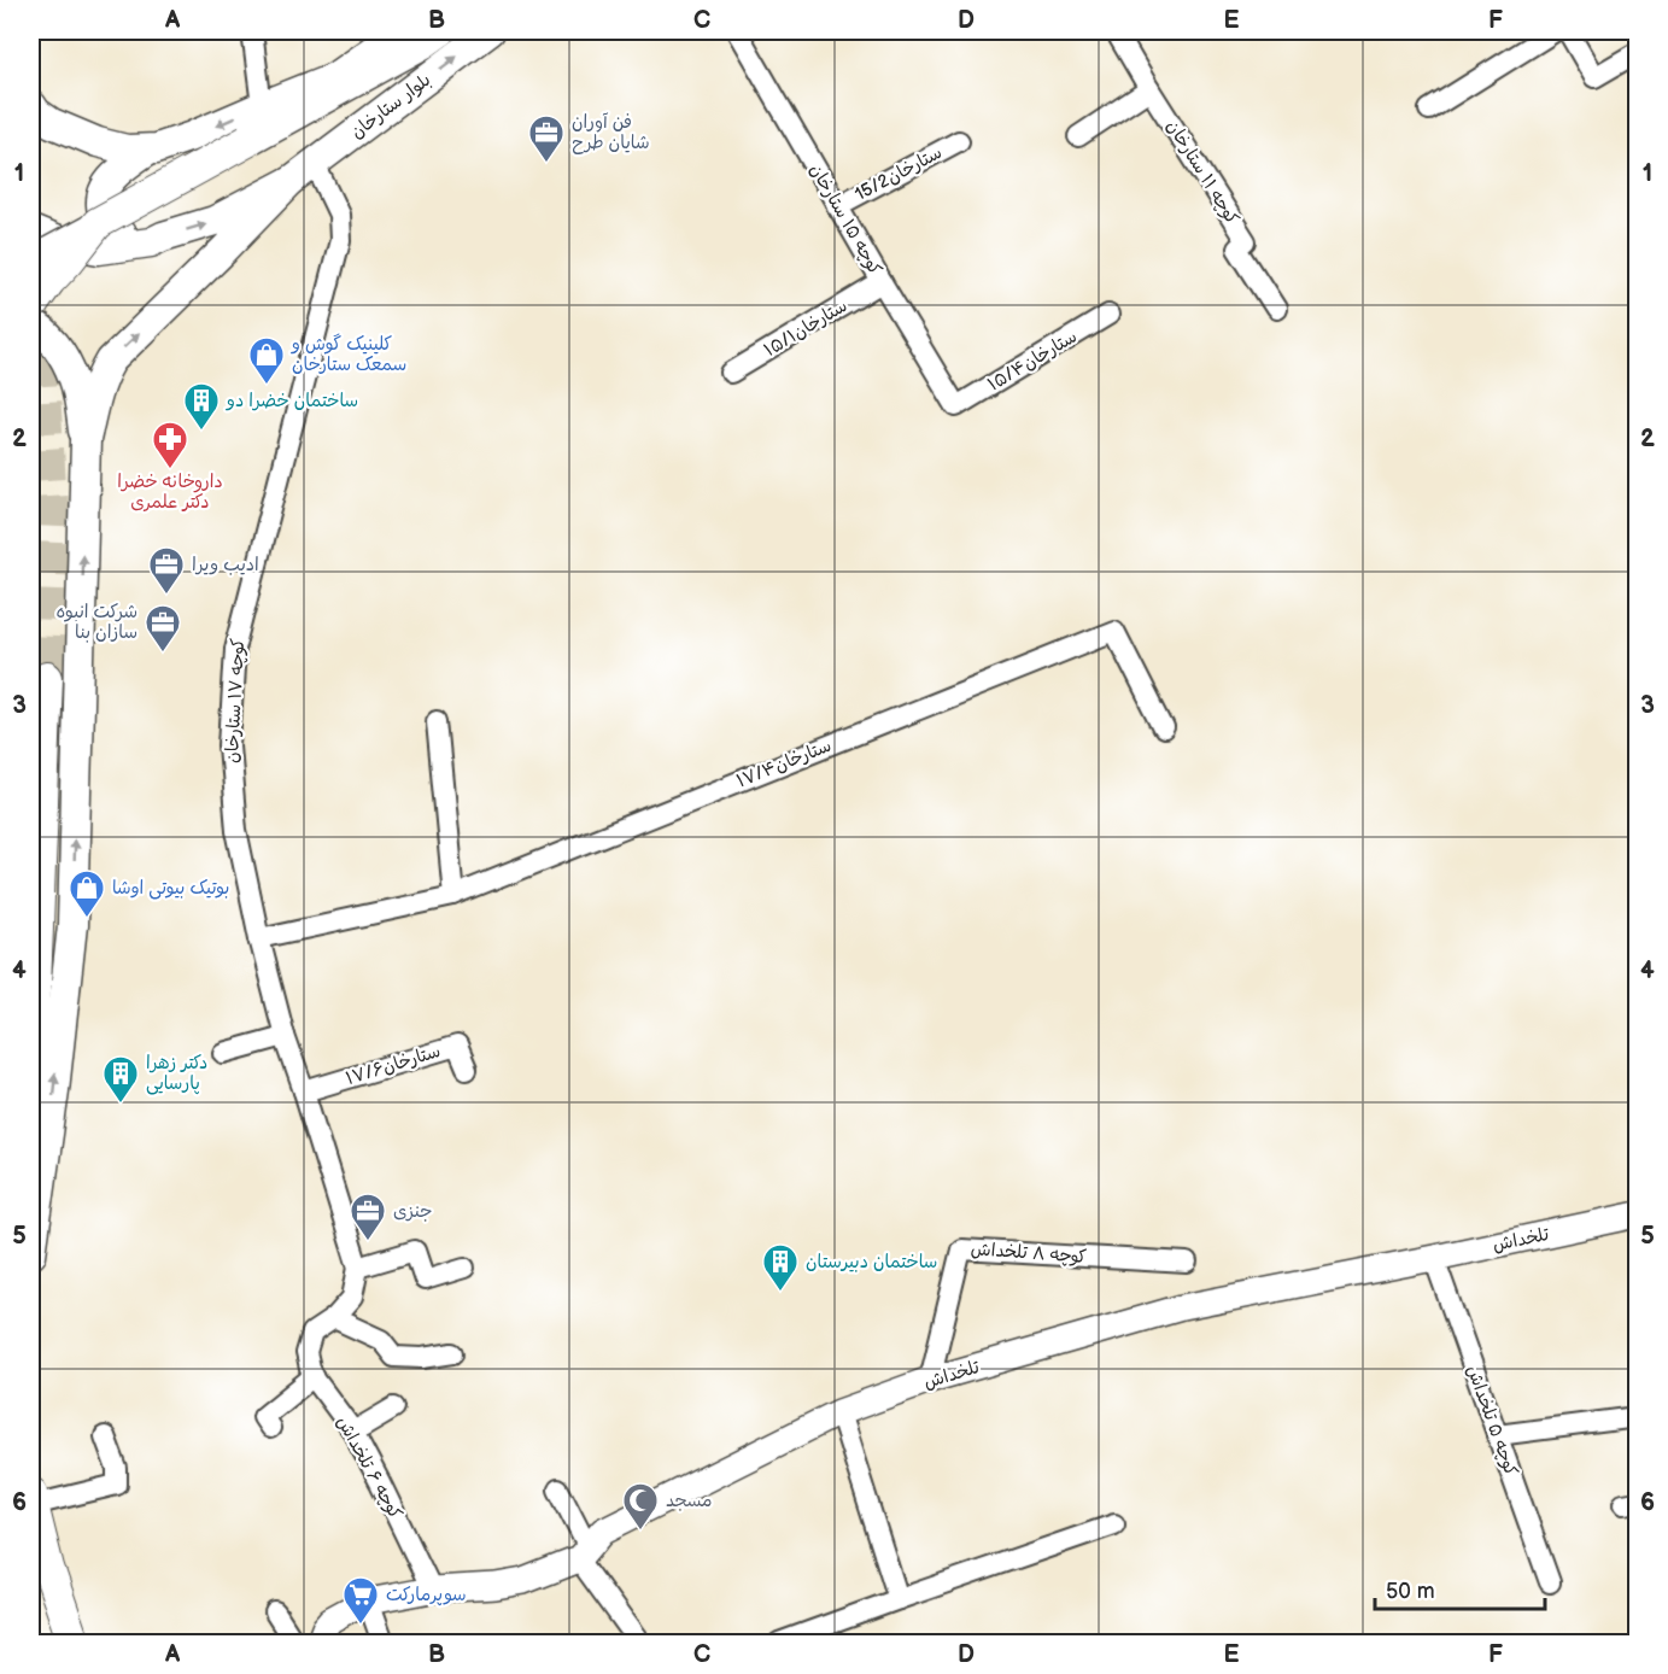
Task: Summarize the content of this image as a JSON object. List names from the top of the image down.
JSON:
{
  "streets": {
    "main road": ["بلوار ستارخان"],
    "street": [
      "کوچه ۱۱ ستارخان",
      "ستارخان15/2",
      "کوچه ۱۵ ستارخان",
      "ستارخان۱۵/۱",
      "ستارخان۱۵/۴",
      "کوچه ۱۷ ستارخان",
      "ستارخان۱۷/۴",
      "ستارخان۱۷/۶",
      "تلخداش",
      "کوچه ۸ تلخداش",
      "کوچه ۵ تلخداش",
      "کوچه ۶ تلخداش"
    ]
  },
  "crossings": [
    ["بلوار ستارخان", "کوچه ۱۷ ستارخان"],
    ["ستارخان15/2", "کوچه ۱۵ ستارخان"],
    ["کوچه ۱۵ ستارخان", "ستارخان۱۵/۱"],
    ["کوچه ۱۵ ستارخان", "ستارخان۱۵/۴"],
    ["کوچه ۱۷ ستارخان", "ستارخان۱۷/۴"],
    ["کوچه ۱۷ ستارخان", "ستارخان۱۷/۶"],
    ["تلخداش", "کوچه ۸ تلخداش"],
    ["تلخداش", "کوچه ۵ تلخداش"],
    ["تلخداش", "کوچه ۶ تلخداش"]
  ],
  "places": {
    "office": [
      "فن آوران شایان طرح",
      "ادیب ویرا",
      "شرکت انبوه سازان بنا",
      "جنزی"
    ],
    "shop": ["کلینیک گوش و سمعک ستارخان", "بوتیک بیوتی اوشا"],
    "building": ["ساختمان خضرا دو", "دکتر زهرا پارسایی", "ساختمان دبیرستان"],
    "pharmacy": ["داروخانه خضرا دکتر علمری"],
    "mosque": ["مسجد"],
    "supermarket": ["سوپرمارکت"]
  },
  "scale_bar": "50 m",
  "grid": {
    "columns": [
      "A",
      "B",
      "C",
      "D",
      "E",
      "F"
    ],
    "rows": [
      "1",
      "2",
      "3",
      "4",
      "5",
      "6"
    ]
  }
}
